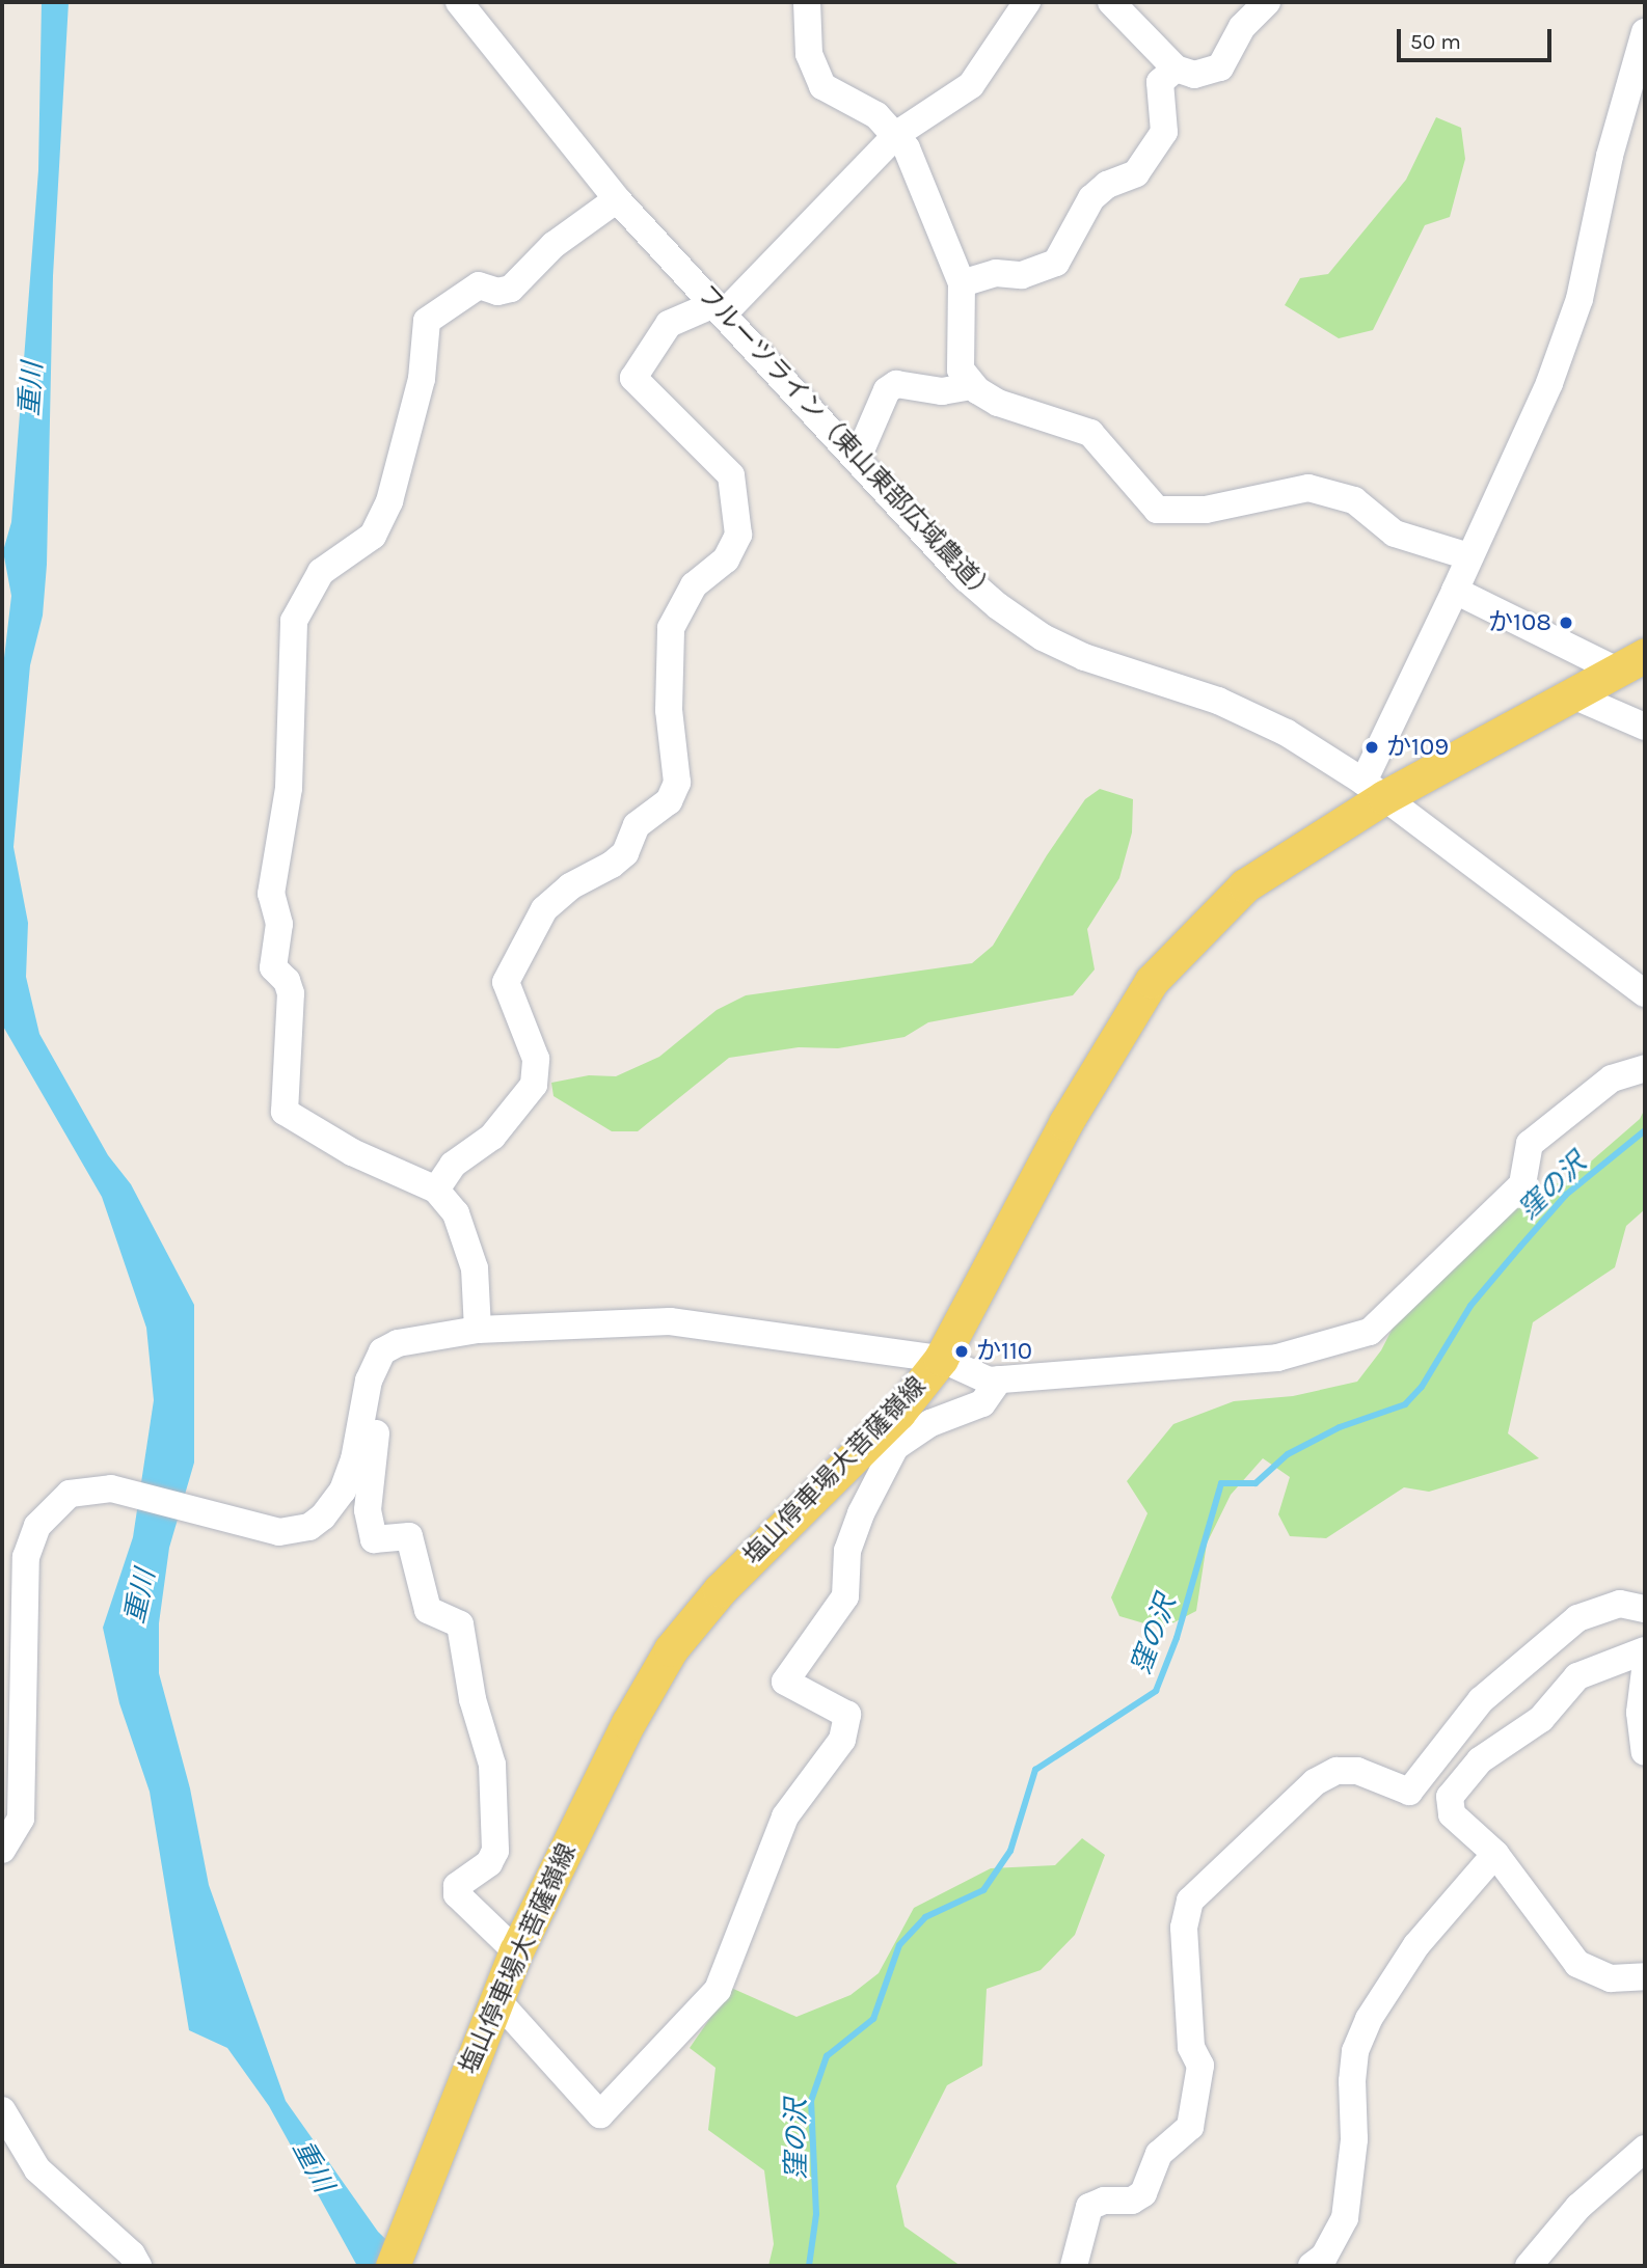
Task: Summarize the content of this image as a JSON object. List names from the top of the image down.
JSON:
{
  "streets": {
    "main road": ["塩山停車場大菩薩嶺線"],
    "street": ["フルーツライン（東山東部広域農道）"]
  },
  "crossings": [
    ["フルーツライン（東山東部広域農道）", "塩山停車場大菩薩嶺線"]
  ],
  "water": ["重川", "窪の沢"],
  "places": ["か108", "か109", "か110"],
  "scale_bar": "50 m"
}
